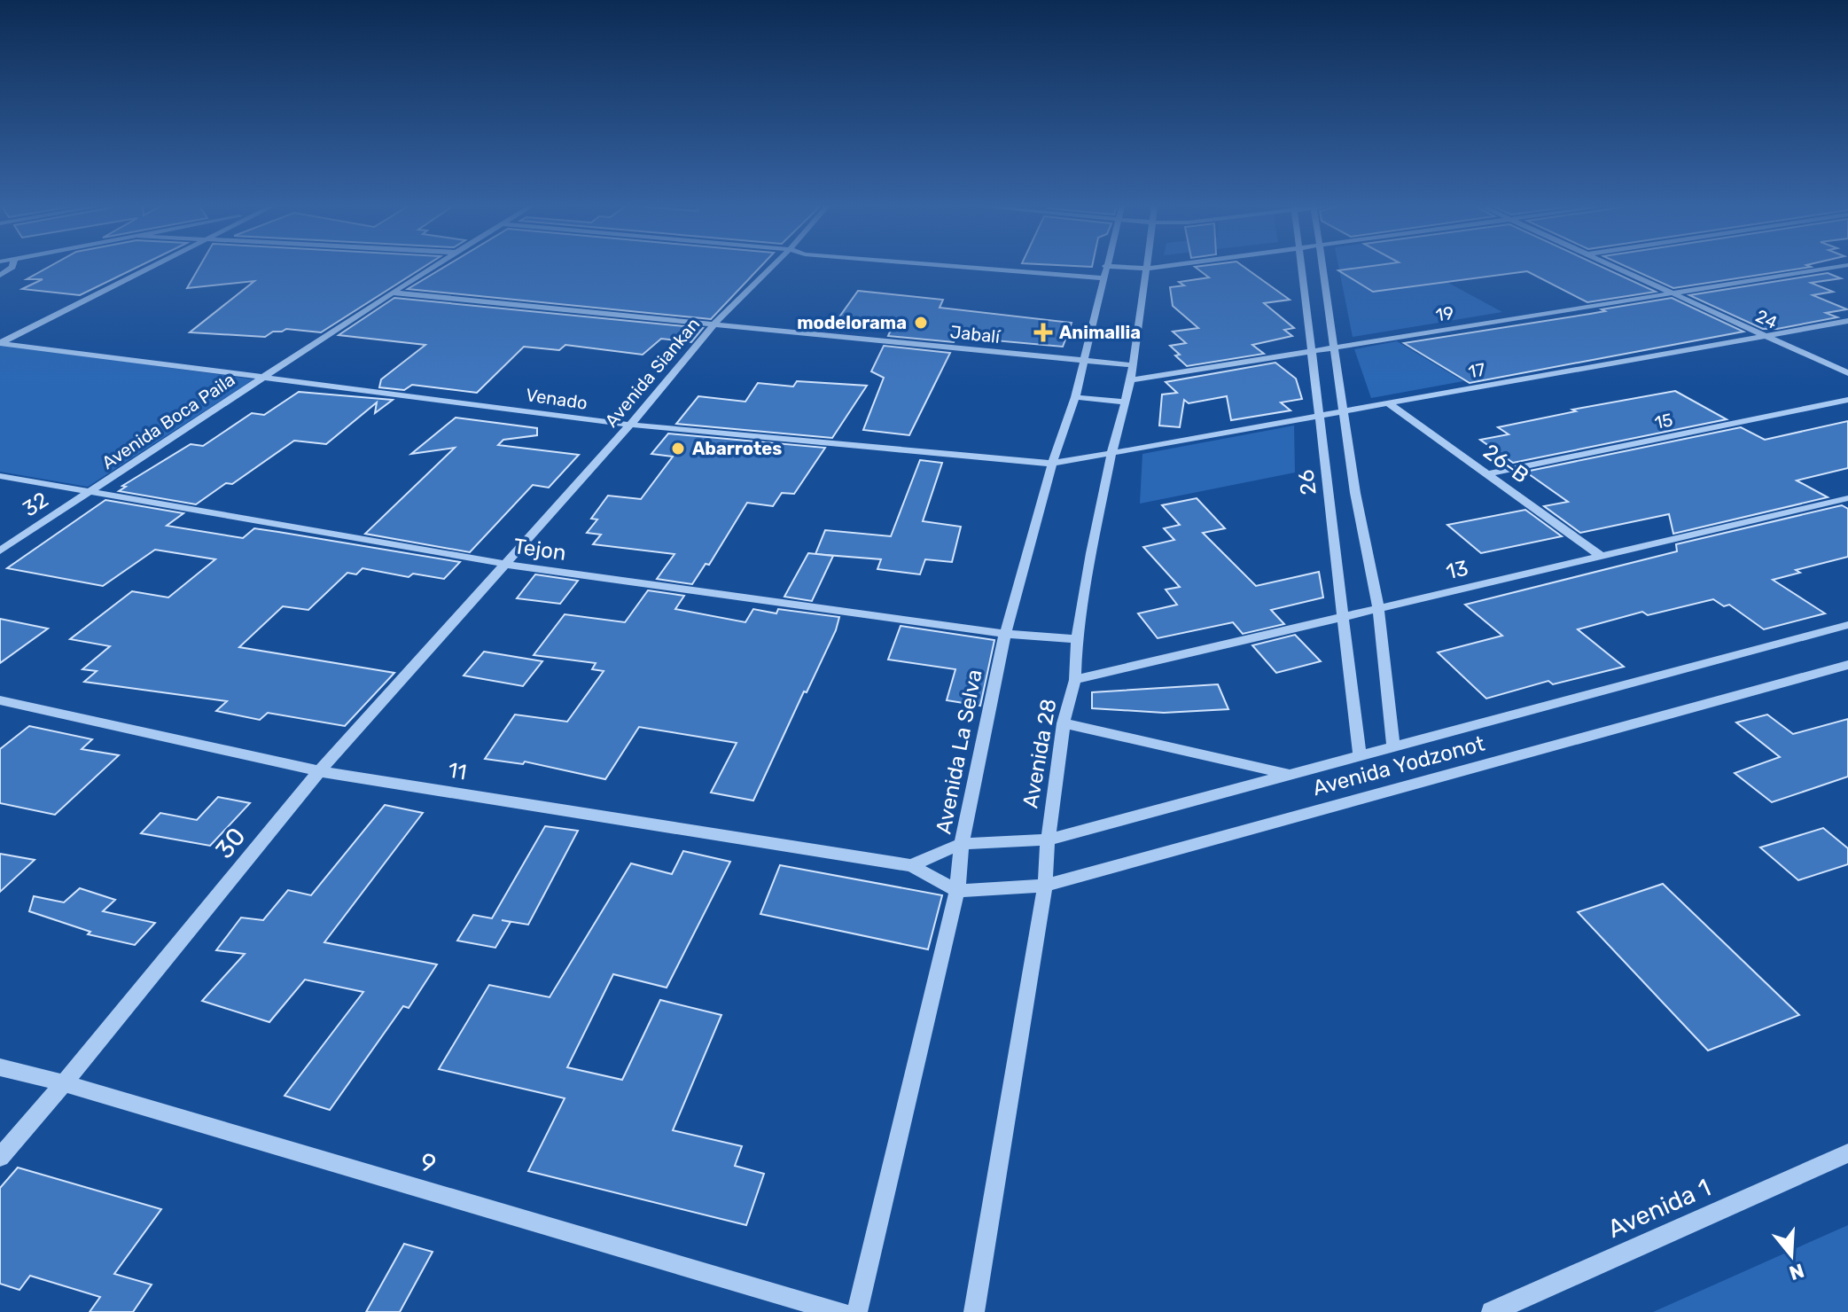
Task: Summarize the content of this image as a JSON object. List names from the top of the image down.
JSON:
{
  "streets": {
    "street": [
      "19",
      "24",
      "Jabalí",
      "17",
      "Avenida Siankan",
      "Venado",
      "Avenida Boca Paila",
      "15",
      "26-B",
      "26",
      "32",
      "Tejon",
      "13",
      "Avenida La Selva",
      "Avenida 28",
      "Avenida Yodzonot",
      "11",
      "30",
      "9",
      "Avenida 1"
    ]
  },
  "crossings": [
    ["19", "24"],
    ["19", "26"],
    ["19", "Avenida 28"],
    ["24", "17"],
    ["Jabalí", "Avenida Siankan"],
    ["Jabalí", "Avenida Boca Paila"],
    ["Jabalí", "Avenida La Selva"],
    ["Jabalí", "Avenida 28"],
    ["17", "Venado"],
    ["17", "26-B"],
    ["17", "26"],
    ["17", "Avenida 28"],
    ["Avenida Siankan", "Venado"],
    ["Avenida Siankan", "Tejon"],
    ["Avenida Siankan", "30"],
    ["Venado", "Avenida Boca Paila"],
    ["Venado", "Avenida La Selva"],
    ["Venado", "Avenida 28"],
    ["Avenida Boca Paila", "32"],
    ["Avenida Boca Paila", "Tejon"],
    ["15", "26-B"],
    ["26-B", "13"],
    ["26", "13"],
    ["26", "Avenida Yodzonot"],
    ["32", "Tejon"],
    ["Tejon", "Avenida La Selva"],
    ["Tejon", "Avenida 28"],
    ["Tejon", "30"],
    ["13", "Avenida 28"],
    ["Avenida La Selva", "Avenida Yodzonot"],
    ["Avenida 28", "Avenida Yodzonot"],
    ["Avenida Yodzonot", "11"],
    ["11", "30"],
    ["30", "9"]
  ],
  "places": {
    "other": ["modelorama", "Abarrotes"],
    "health": ["Animallia"]
  },
  "north": "bottom"
}
